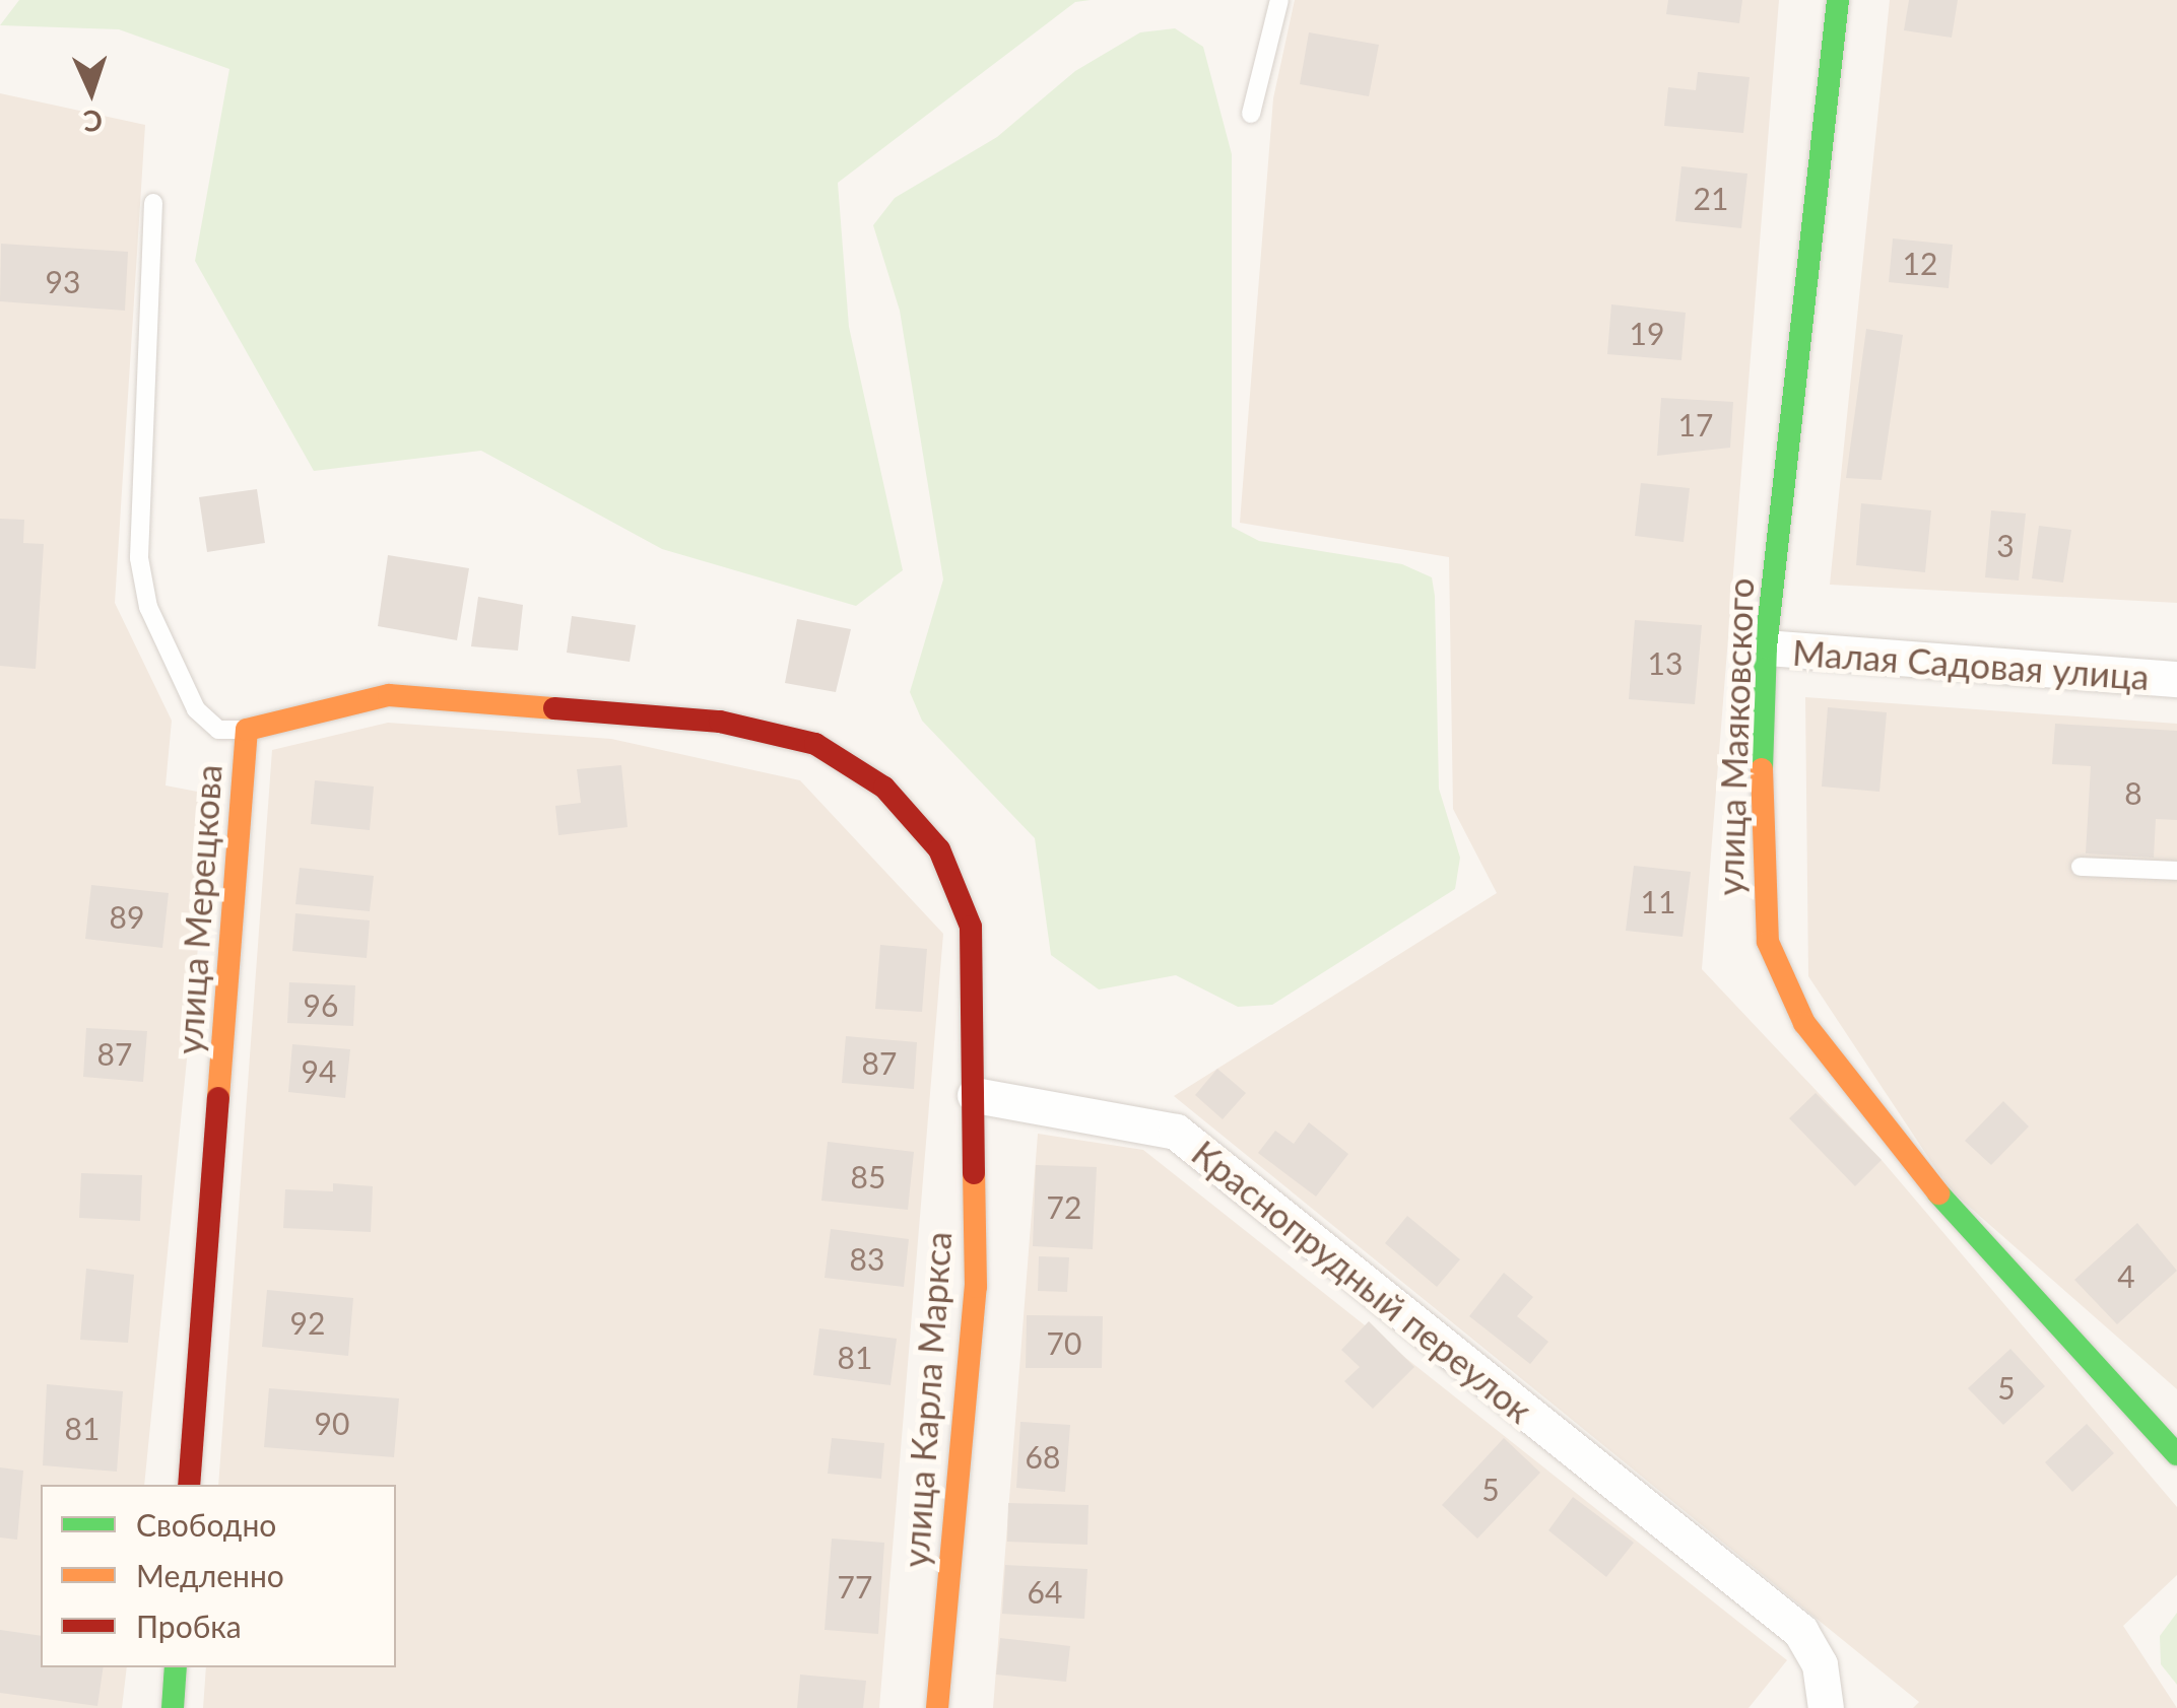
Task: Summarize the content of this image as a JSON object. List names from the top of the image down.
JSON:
{
  "streets": {
    "street": [
      "Малая Садовая улица",
      "улица Маяковского",
      "улица Мерецкова",
      "Краснопрудный переулок",
      "улица Карла Маркса"
    ]
  },
  "crossings": [
    ["Малая Садовая улица", "улица Маяковского"],
    ["Краснопрудный переулок", "улица Карла Маркса"]
  ],
  "house_numbers": [
    "21",
    "12",
    "93",
    "19",
    "17",
    "3",
    "13",
    "8",
    "11",
    "89",
    "96",
    "87",
    "87",
    "94",
    "85",
    "72",
    "83",
    "4",
    "92",
    "70",
    "81",
    "5",
    "90",
    "81",
    "68",
    "5",
    "77",
    "64"
  ],
  "legend": ["Свободно", "Медленно", "Пробка"],
  "north": "bottom"
}
